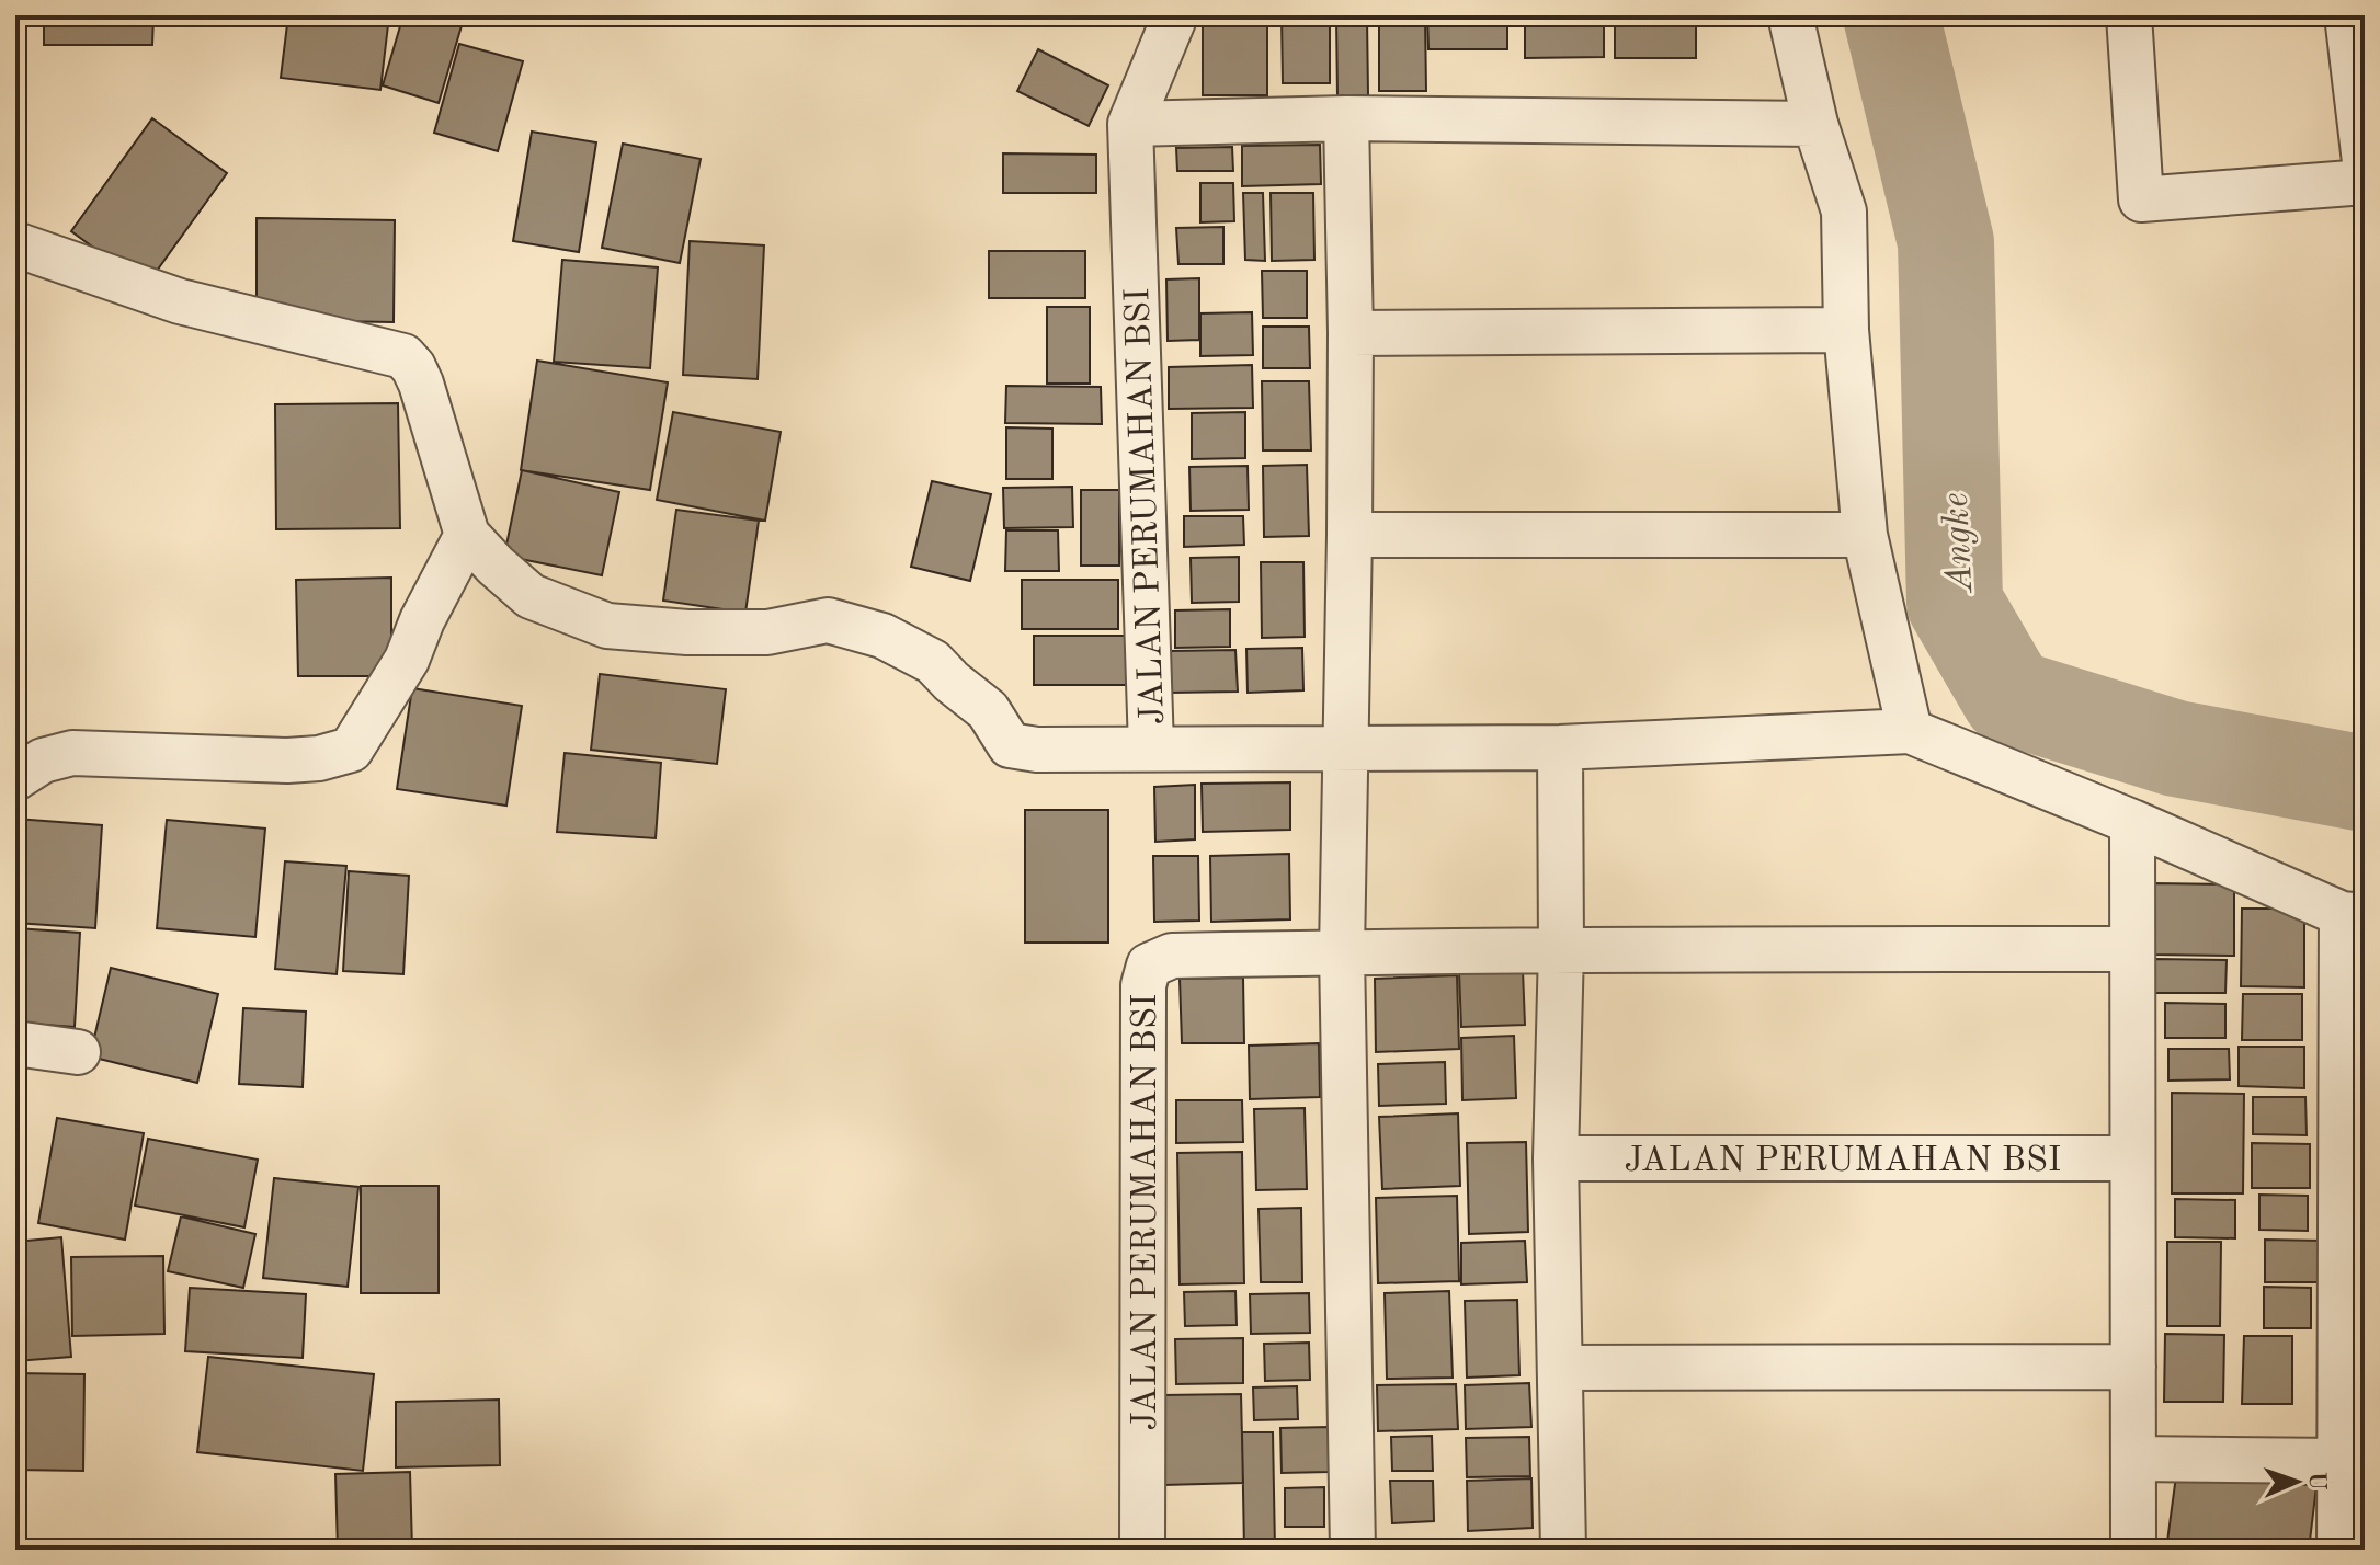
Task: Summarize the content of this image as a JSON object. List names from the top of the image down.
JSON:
{
  "streets": {
    "street": ["JALAN PERUMAHAN BSI"]
  },
  "water": ["Angke"],
  "north": "right"
}
